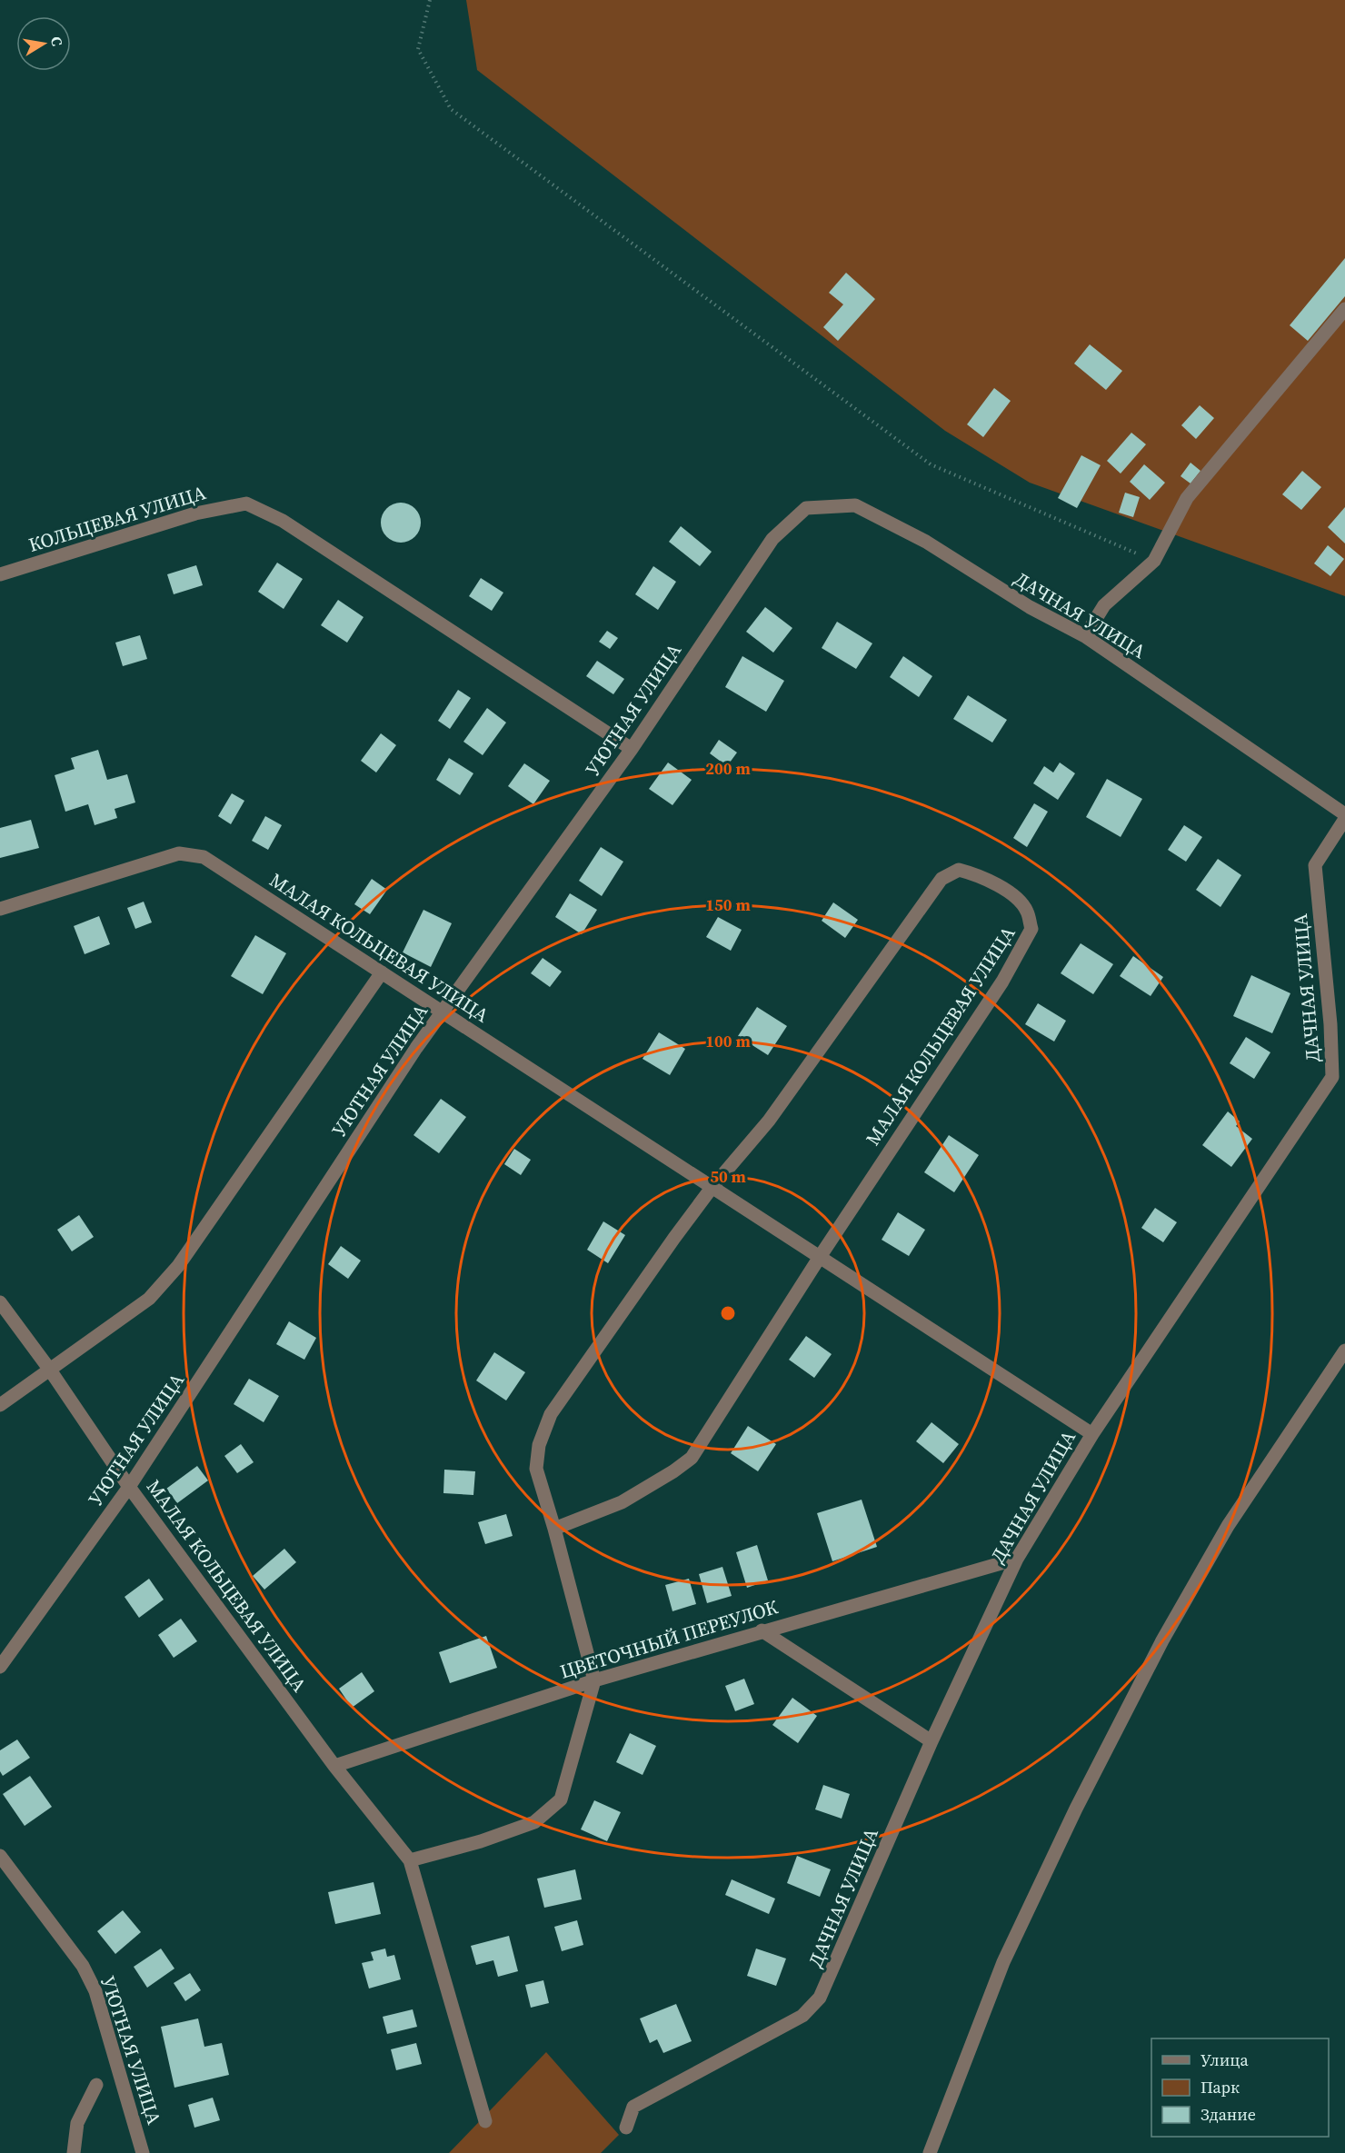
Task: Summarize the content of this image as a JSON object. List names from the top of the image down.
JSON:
{
  "streets": {
    "street": [
      "КОЛЬЦЕВАЯ УЛИЦА",
      "ДАЧНАЯ УЛИЦА",
      "УЮТНАЯ УЛИЦА",
      "МАЛАЯ КОЛЬЦЕВАЯ УЛИЦА",
      "ЦВЕТОЧНЫЙ ПЕРЕУЛОК"
    ]
  },
  "crossings": [
    ["КОЛЬЦЕВАЯ УЛИЦА", "УЮТНАЯ УЛИЦА"],
    ["ДАЧНАЯ УЛИЦА", "УЮТНАЯ УЛИЦА"],
    ["ДАЧНАЯ УЛИЦА", "МАЛАЯ КОЛЬЦЕВАЯ УЛИЦА"],
    ["ДАЧНАЯ УЛИЦА", "ЦВЕТОЧНЫЙ ПЕРЕУЛОК"],
    ["УЮТНАЯ УЛИЦА", "МАЛАЯ КОЛЬЦЕВАЯ УЛИЦА"],
    ["МАЛАЯ КОЛЬЦЕВАЯ УЛИЦА", "ЦВЕТОЧНЫЙ ПЕРЕУЛОК"]
  ],
  "legend": ["Улица", "Парк", "Здание"],
  "north": "right",
  "rings": [
    "200 m",
    "150 m",
    "100 m",
    "50 m"
  ]
}
